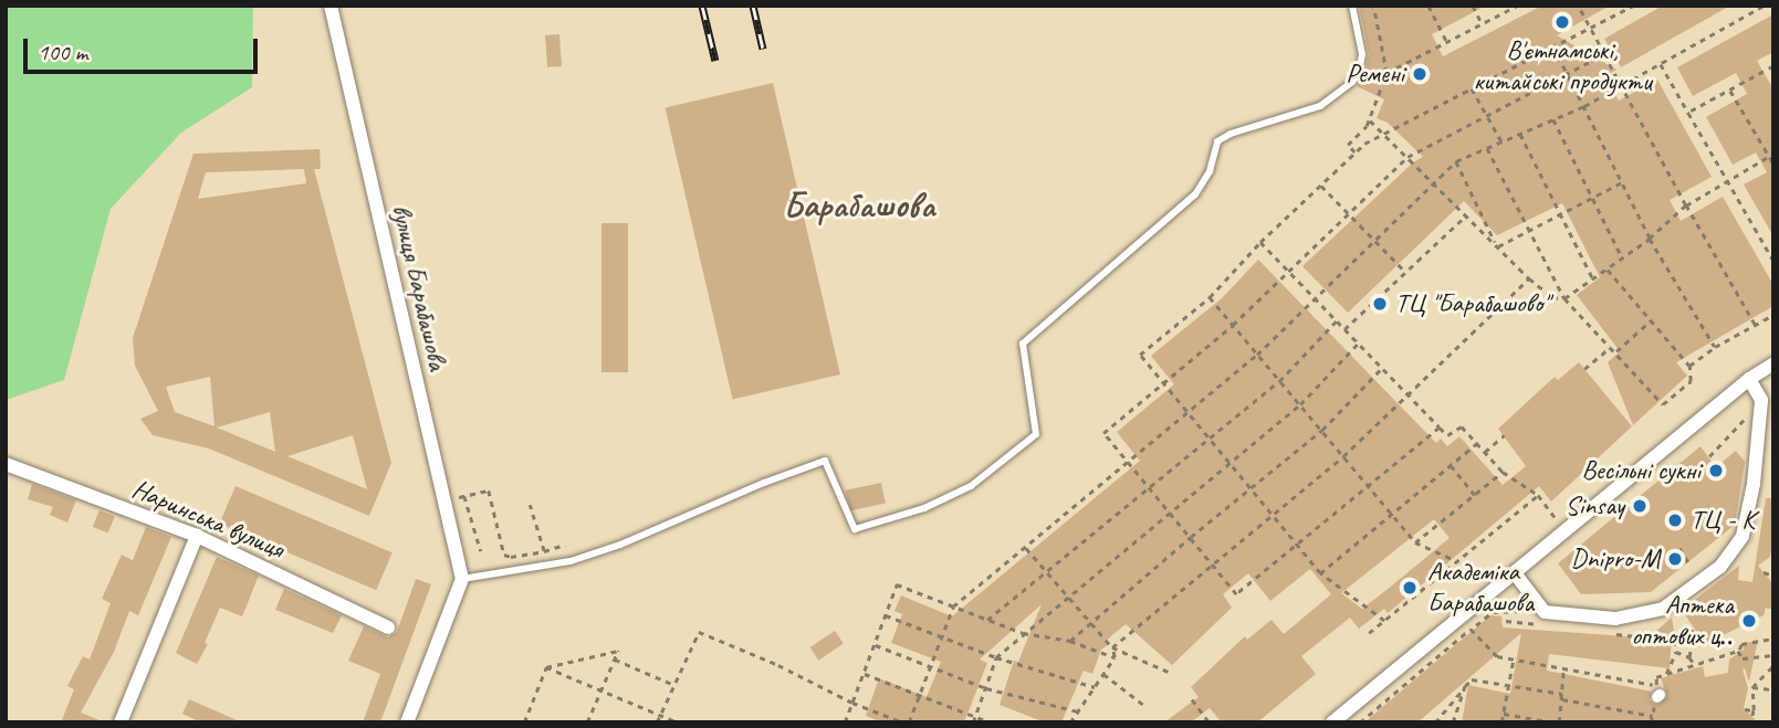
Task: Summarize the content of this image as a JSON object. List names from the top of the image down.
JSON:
{
  "streets": {
    "street": ["вулиця Барабашова", "Наринська вулиця"]
  },
  "districts": ["Барабашова"],
  "places": [
    "В'єтнамські, китайські продукти",
    "Ремені",
    "ТЦ \"Барабашово\"",
    "Весільні сукні",
    "Sinsay",
    "ТЦ - К",
    "Dnipro-M",
    "Академіка Барабашова",
    "Аптека оптових ц‥"
  ],
  "scale_bar": "100 m"
}
